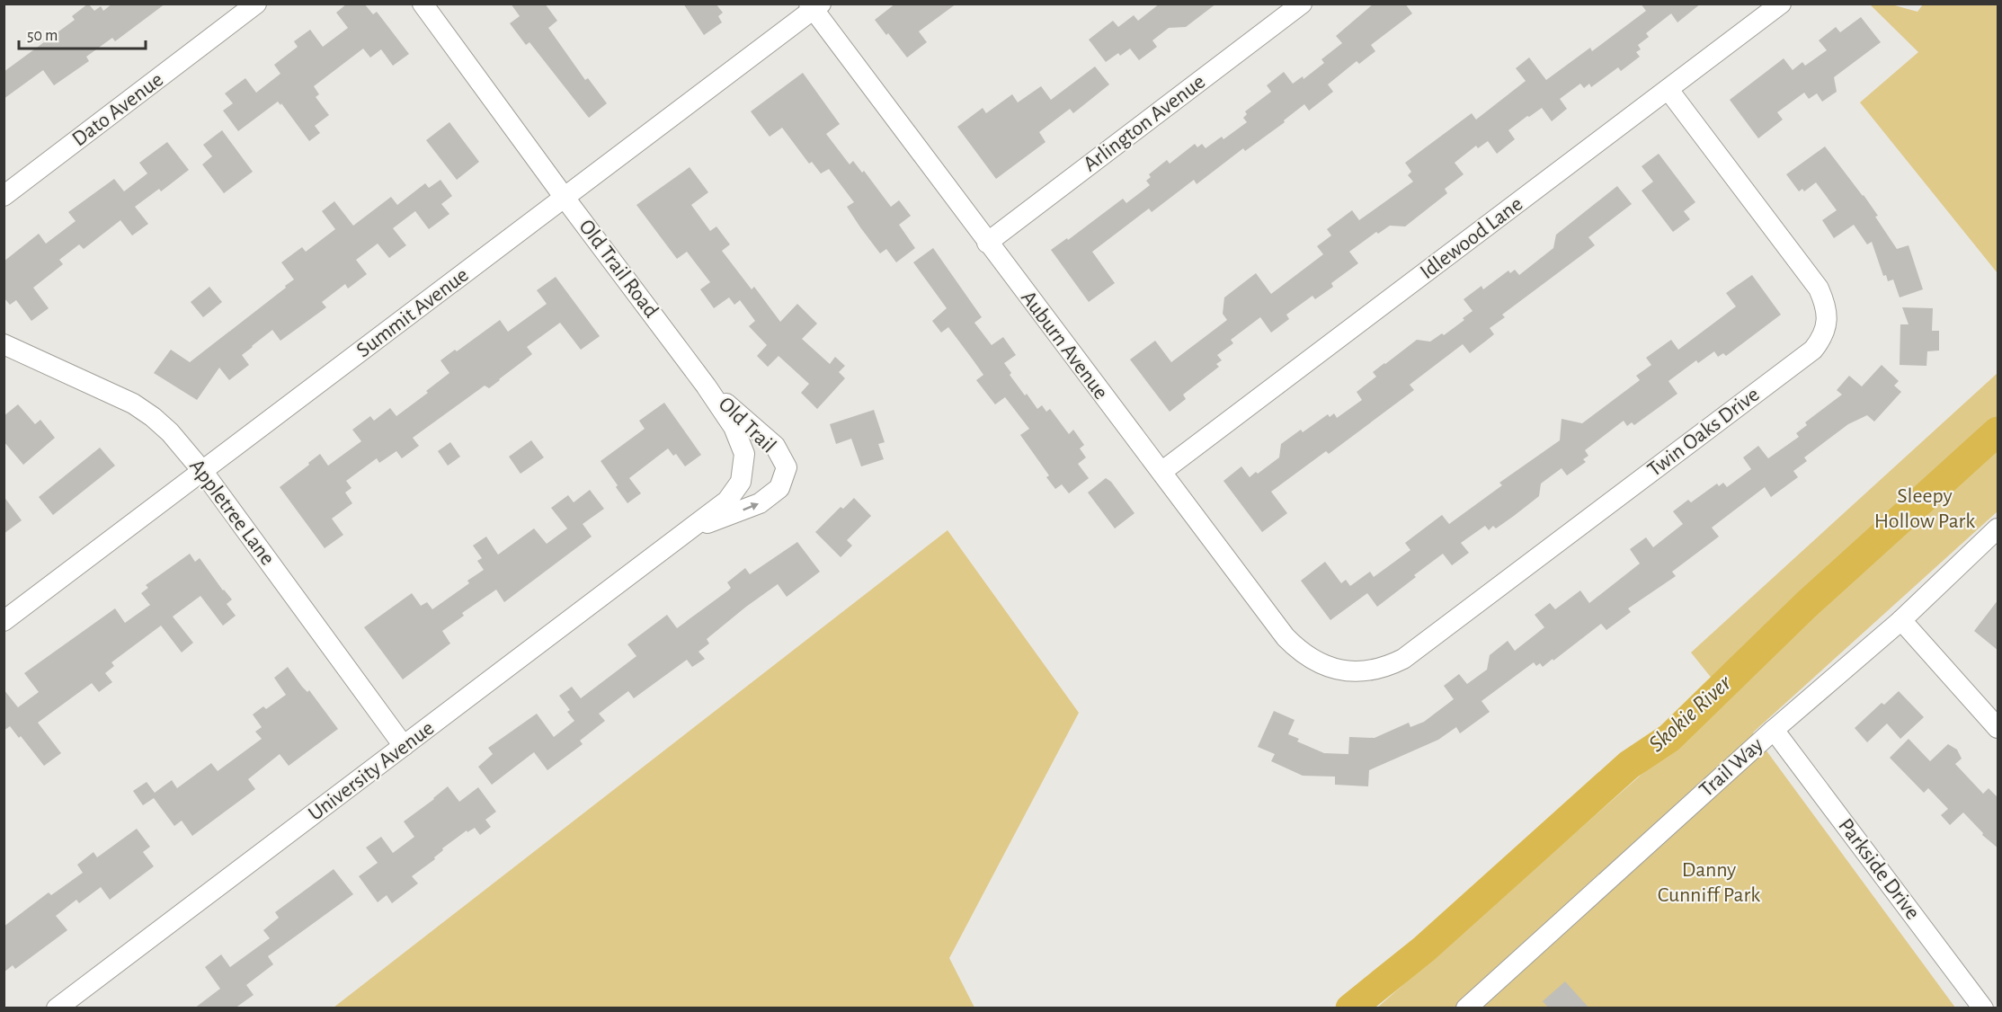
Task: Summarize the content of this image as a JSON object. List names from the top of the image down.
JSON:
{
  "streets": {
    "street": [
      "Dato Avenue",
      "Arlington Avenue",
      "Idlewood Lane",
      "Old Trail Road",
      "Summit Avenue",
      "Auburn Avenue",
      "Old Trail",
      "Twin Oaks Drive",
      "Appletree Lane",
      "Trail Way",
      "University Avenue",
      "Parkside Drive"
    ]
  },
  "crossings": [
    ["Arlington Avenue", "Auburn Avenue"],
    ["Idlewood Lane", "Auburn Avenue"],
    ["Idlewood Lane", "Twin Oaks Drive"],
    ["Old Trail Road", "Summit Avenue"],
    ["Old Trail Road", "Old Trail"],
    ["Old Trail Road", "University Avenue"],
    ["Summit Avenue", "Auburn Avenue"],
    ["Summit Avenue", "Appletree Lane"],
    ["Auburn Avenue", "Twin Oaks Drive"],
    ["Old Trail", "University Avenue"],
    ["Appletree Lane", "University Avenue"],
    ["Trail Way", "Parkside Drive"]
  ],
  "water": ["Skokie River"],
  "parks": ["Sleepy Hollow Park", "Danny Cunniff Park"],
  "scale_bar": "50 m"
}
